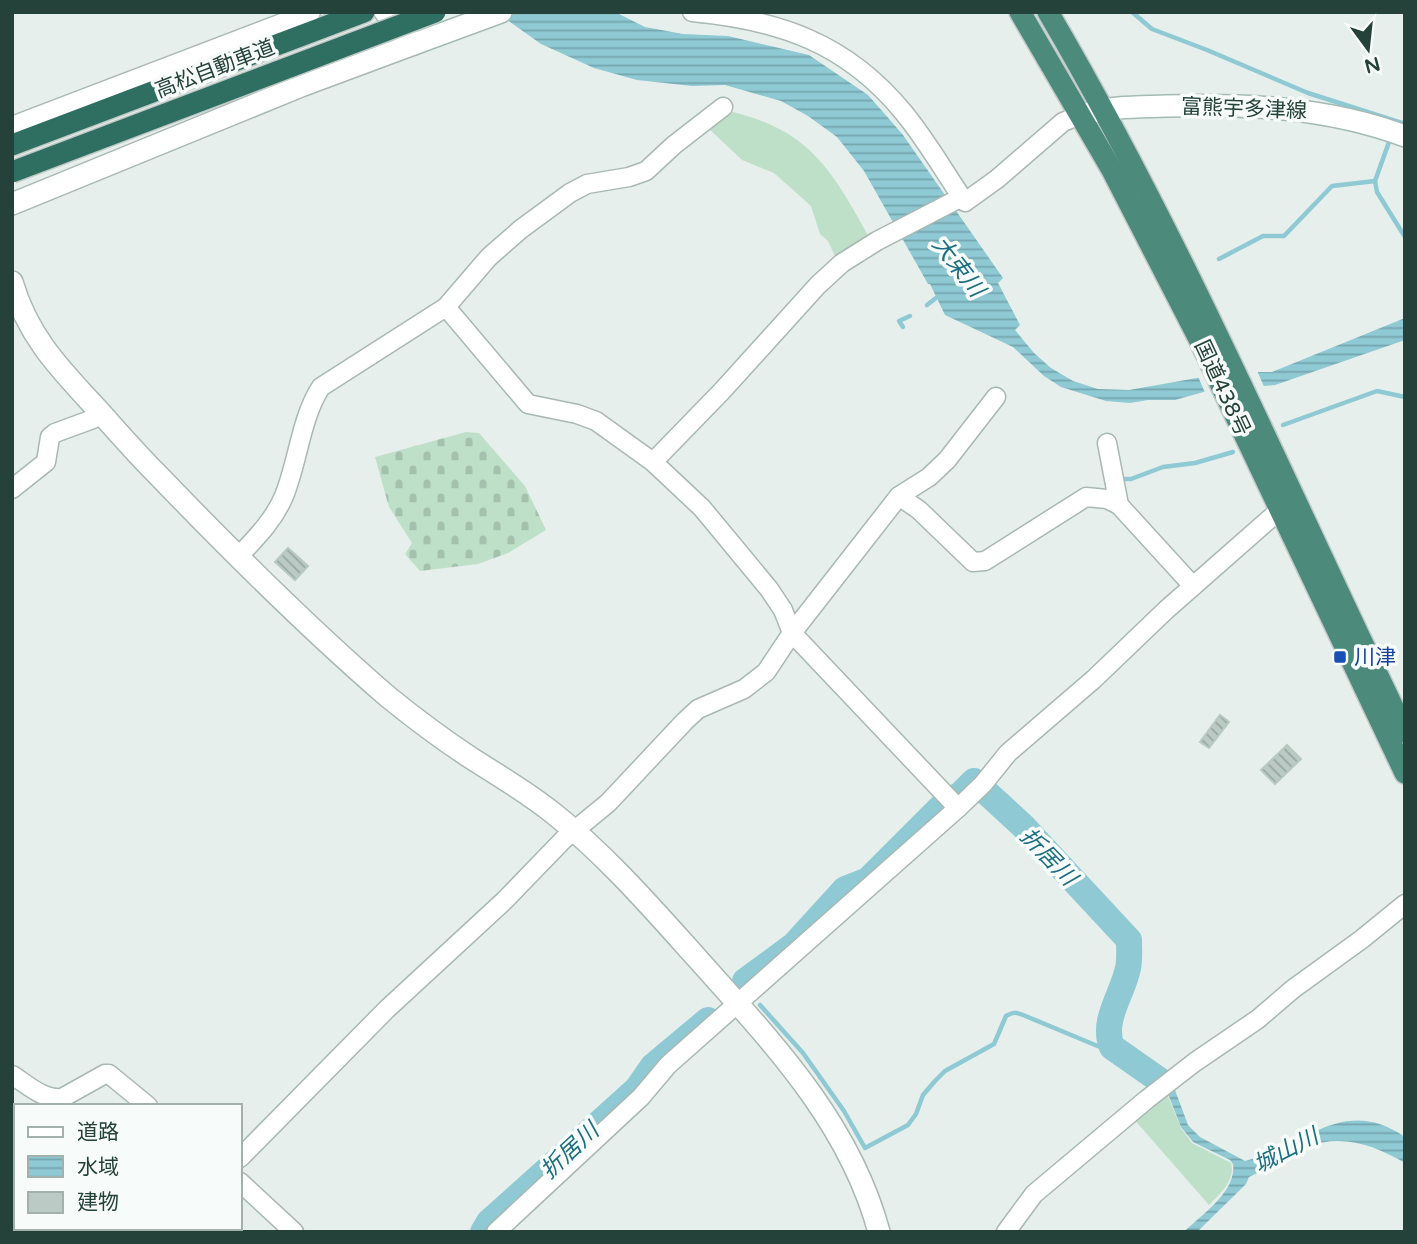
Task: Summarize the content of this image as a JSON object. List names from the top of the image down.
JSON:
{
  "streets": {
    "highway": ["高松自動車道", "国道438号"],
    "street": ["富熊宇多津線"]
  },
  "crossings": [
    ["富熊宇多津線", "国道438号"]
  ],
  "water": ["大束川", "折居川", "城山川"],
  "places": {
    "transit": ["川津"]
  },
  "legend": ["道路", "水域", "建物"],
  "north": "bottom"
}
